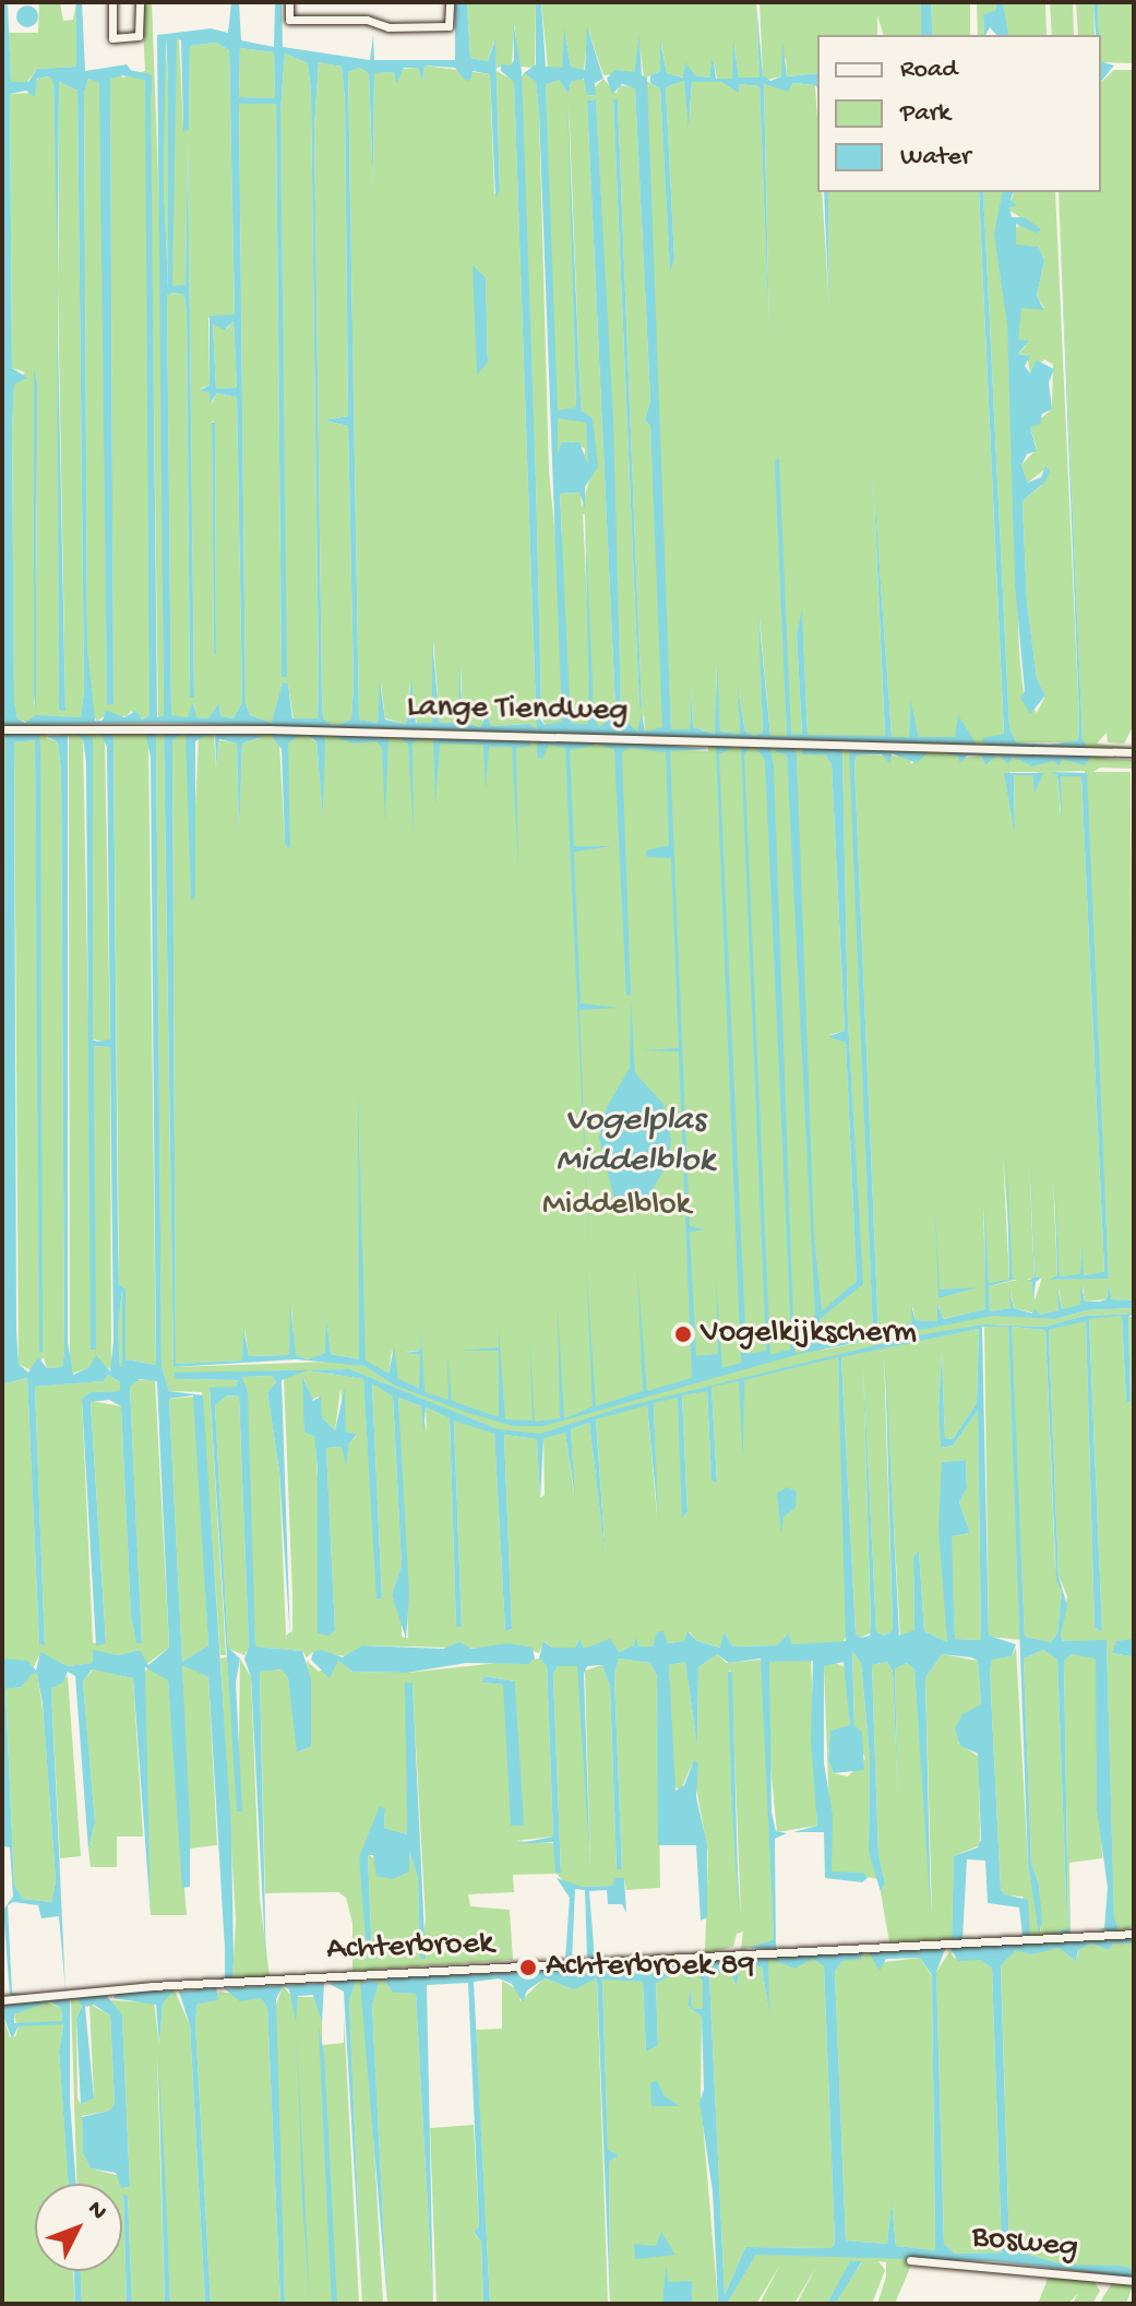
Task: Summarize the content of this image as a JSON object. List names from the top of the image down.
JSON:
{
  "streets": {
    "street": ["Lange Tiendweg", "Achterbroek", "Bosweg"]
  },
  "water": ["Vogelplas Middelblok"],
  "parks": ["Middelblok"],
  "places": ["Vogelkijkscherm", "Achterbroek 89"],
  "legend": ["Road", "Park", "Water"],
  "north": "top right"
}
